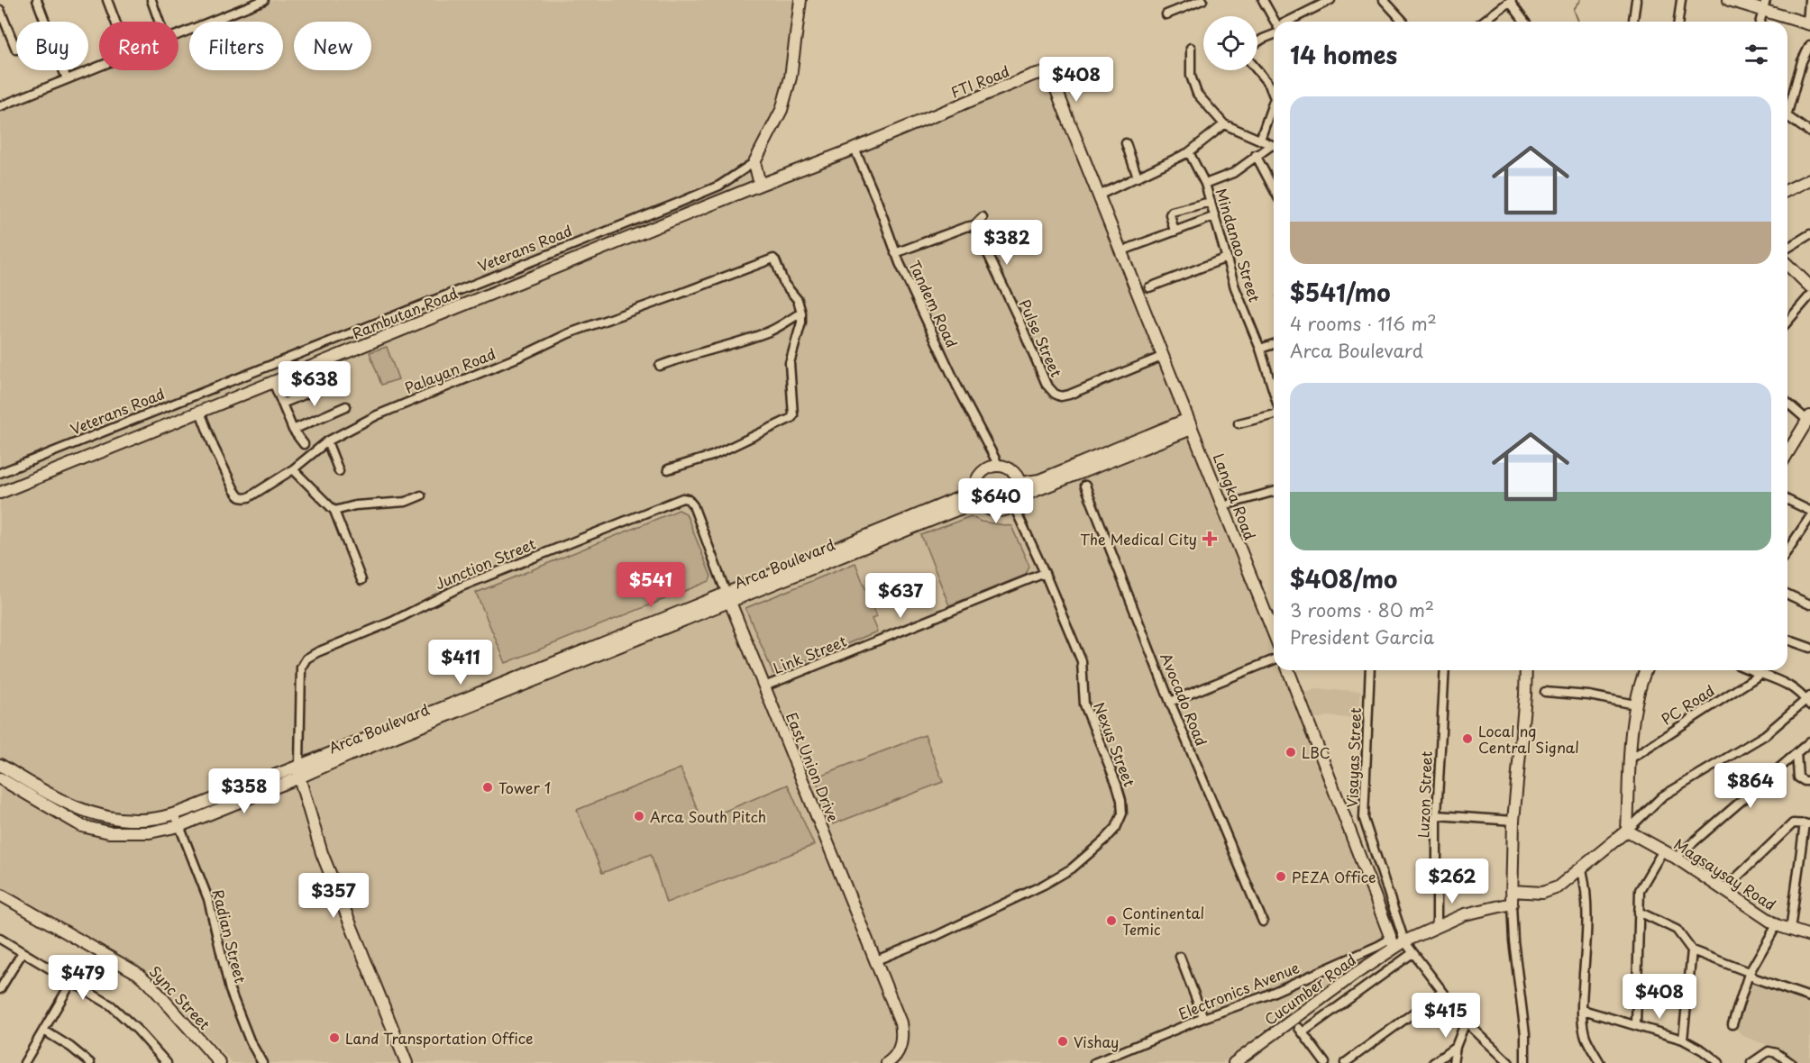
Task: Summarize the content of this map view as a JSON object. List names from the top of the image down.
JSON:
{
  "streets": {
    "street": [
      "FTI Road",
      "Mindanao Street",
      "Veterans Road",
      "Tandem Road",
      "Rambutan Road",
      "Pulse Street",
      "Palayan Road",
      "Langka Road",
      "Junction Street",
      "Arca Boulevard",
      "Link Street",
      "Avocado Road",
      "PC Road",
      "Nexus Street",
      "Visayas Street",
      "East Union Drive",
      "Luzon Street",
      "Magsaysay Road",
      "Radian Street",
      "Cucumber Road",
      "Electronics Avenue",
      "Sync Street"
    ]
  },
  "crossings": [
    ["FTI Road", "Tandem Road"],
    ["FTI Road", "Rambutan Road"],
    ["FTI Road", "Pulse Street"],
    ["FTI Road", "Langka Road"],
    ["Tandem Road", "Arca Boulevard"],
    ["Tandem Road", "Nexus Street"],
    ["Rambutan Road", "Palayan Road"],
    ["Pulse Street", "Langka Road"],
    ["Junction Street", "Arca Boulevard"],
    ["Junction Street", "East Union Drive"],
    ["Arca Boulevard", "Nexus Street"],
    ["Arca Boulevard", "East Union Drive"],
    ["Arca Boulevard", "Radian Street"],
    ["Link Street", "Nexus Street"],
    ["Link Street", "East Union Drive"],
    ["Nexus Street", "East Union Drive"],
    ["Visayas Street", "Cucumber Road"],
    ["Luzon Street", "Cucumber Road"],
    ["Cucumber Road", "Electronics Avenue"]
  ],
  "places": {
    "health": ["The Medical City"],
    "other": [
      "Local ng Central Signal",
      "LBC",
      "Tower 1",
      "Arca South Pitch",
      "PEZA Office",
      "Continental Temic",
      "Land Transportation Office",
      "Vishay"
    ]
  },
  "page": {
    "chip": [
      "Buy",
      "Rent",
      "Filters",
      "New"
    ],
    "heading": "14 homes",
    "price": [
      "$408",
      "$382",
      "$638",
      "$640",
      "$541",
      "$637",
      "$411",
      "$864",
      "$358",
      "$262",
      "$357",
      "$479",
      "$408",
      "$415"
    ],
    "list": [
      {
        "name": "$541/mo",
        "note": "4 rooms · 116 m² · Arca Boulevard"
      },
      {
        "name": "$408/mo",
        "note": "3 rooms · 80 m² · President Garcia"
      }
    ]
  }
}
